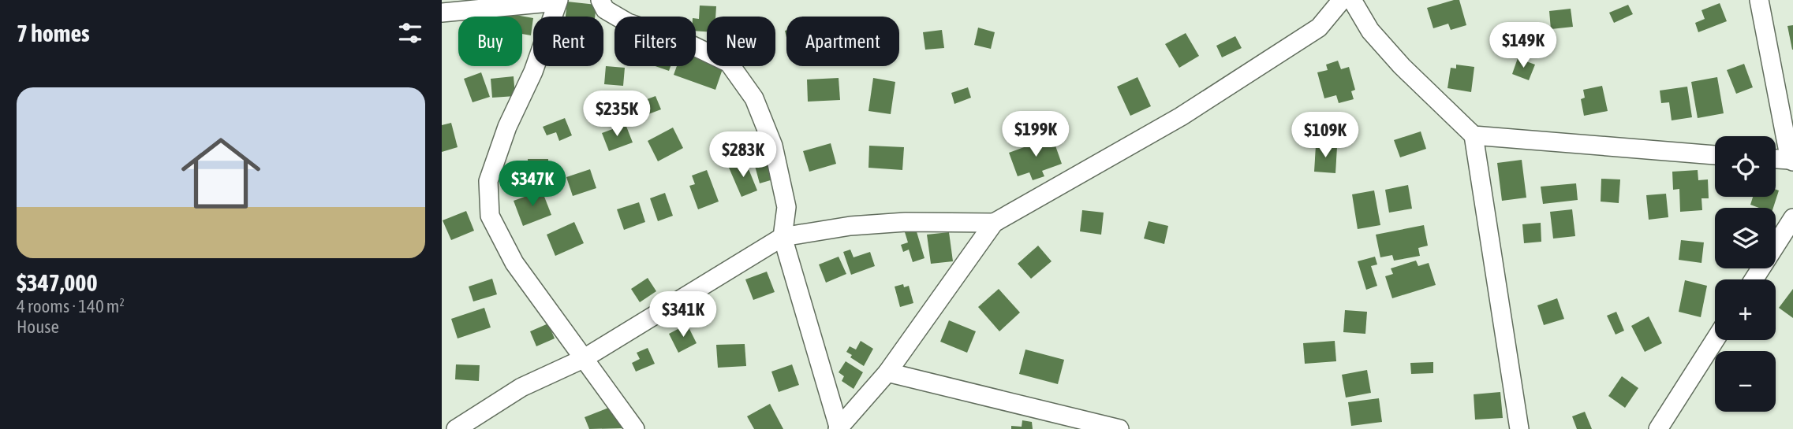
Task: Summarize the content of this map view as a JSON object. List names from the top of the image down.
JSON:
{
  "page": {
    "heading": "7 homes",
    "chip": [
      "Buy",
      "Rent",
      "Filters",
      "New",
      "Apartment"
    ],
    "price": [
      "$149K",
      "$235K",
      "$199K",
      "$109K",
      "$283K",
      "$347K",
      "$341K"
    ],
    "list": [
      {
        "name": "$347,000",
        "note": "4 rooms · 140 m² · House"
      }
    ],
    "map_buttons": ["+", "−"]
  }
}
